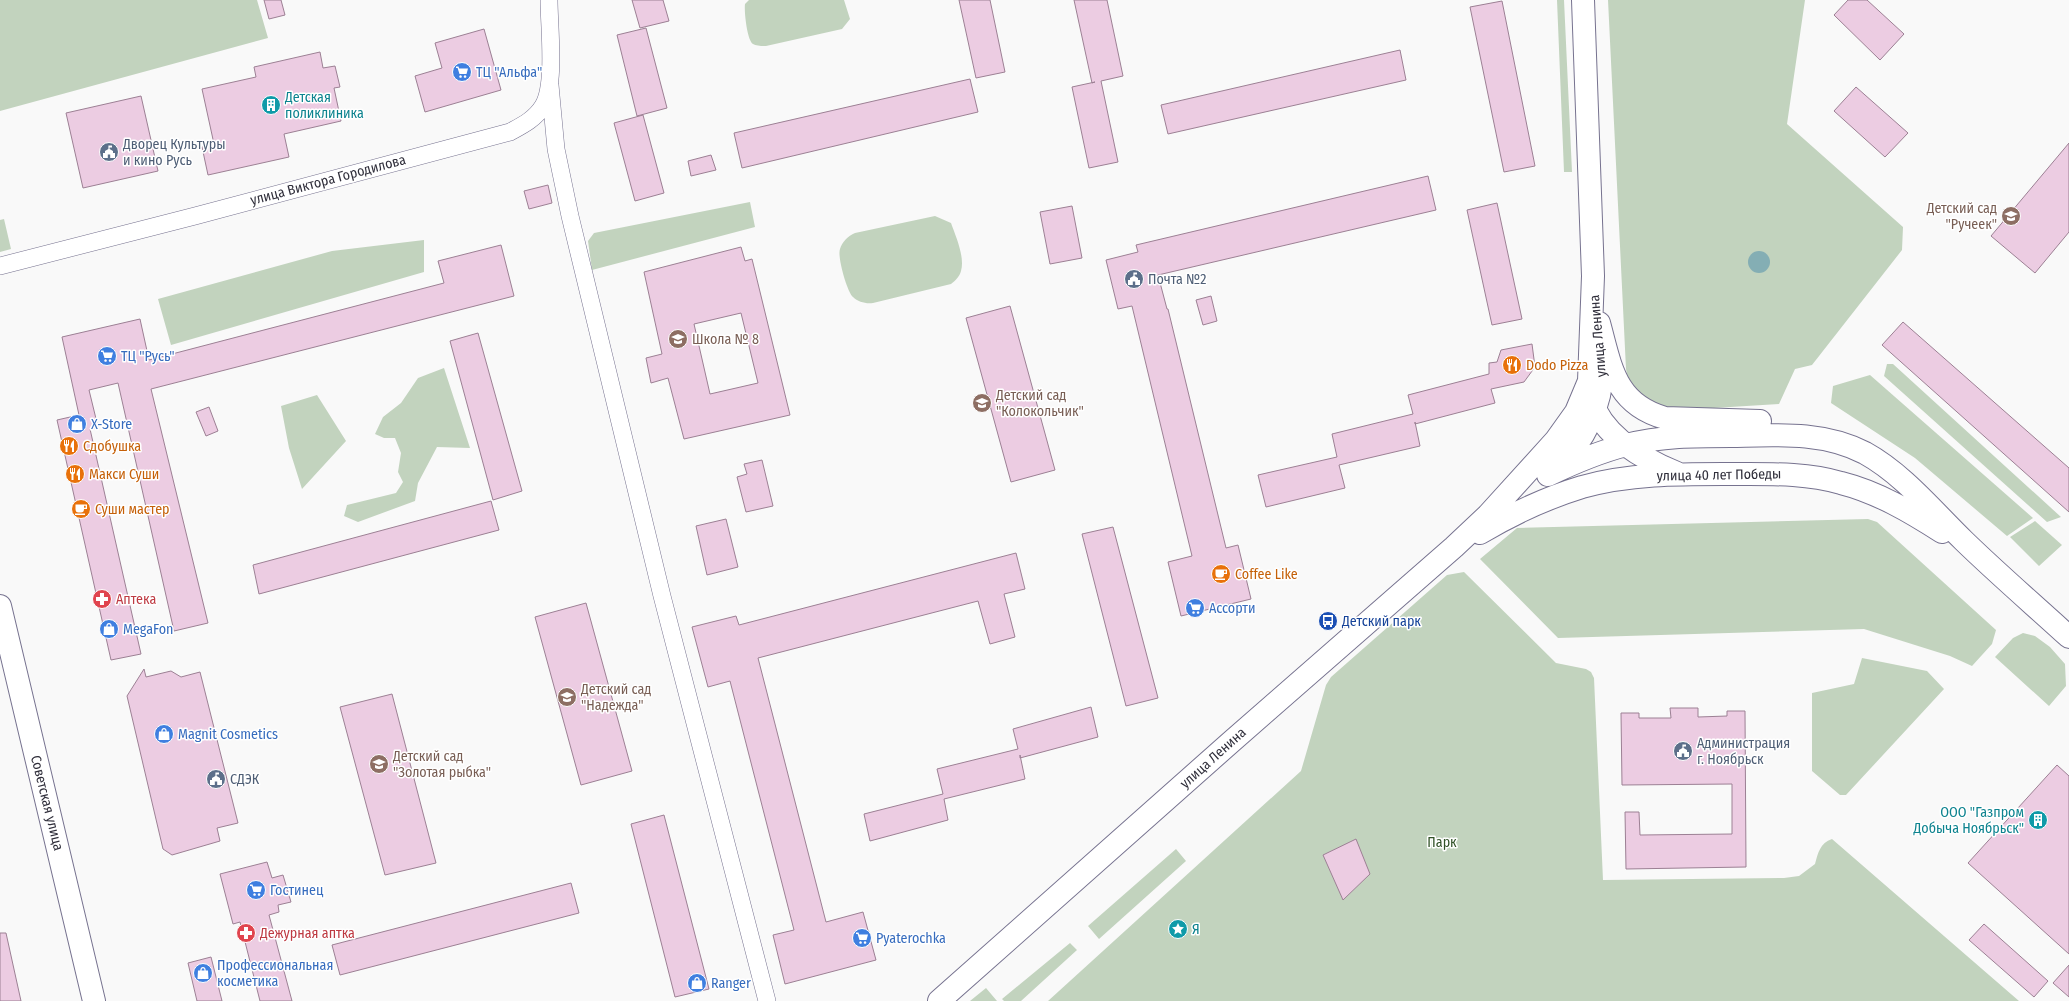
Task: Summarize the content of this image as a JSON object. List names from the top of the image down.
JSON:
{
  "streets": {
    "main road": ["улица Ленина", "улица 40 лет Победы", "Советская улица"],
    "street": ["улица Виктора Городилова"]
  },
  "crossings": [
    ["улица Ленина", "улица 40 лет Победы"]
  ],
  "parks": ["Парк"],
  "places": {
    "supermarket": [
      "ТЦ \"Альфа\"",
      "ТЦ \"Русь\"",
      "Ассорти",
      "Гостинец",
      "Pyaterochka"
    ],
    "building": ["Детская поликлиника", "ООО \"Газпром Добыча Ноябрьск\""],
    "public building": [
      "Дворец Культуры и кино Русь",
      "Почта №2",
      "Администрация г. Ноябрьск",
      "СДЭК"
    ],
    "school or university": [
      "Детский сад \"Ручеек\"",
      "Школа № 8",
      "Детский сад \"Колокольчик\"",
      "Детский сад \"Надежда\"",
      "Детский сад \"Золотая рыбка\""
    ],
    "restaurant": ["Dodo Pizza", "Сдобушка", "Макси Суши"],
    "shop": [
      "X-Store",
      "MegaFon",
      "Magnit Cosmetics",
      "Профессиональная косметика",
      "Ranger"
    ],
    "cafe": ["Суши мастер", "Coffee Like"],
    "pharmacy": ["Аптека", "Дежурная аптка"],
    "bus stop": ["Детский парк"],
    "place": ["Я"]
  }
}
